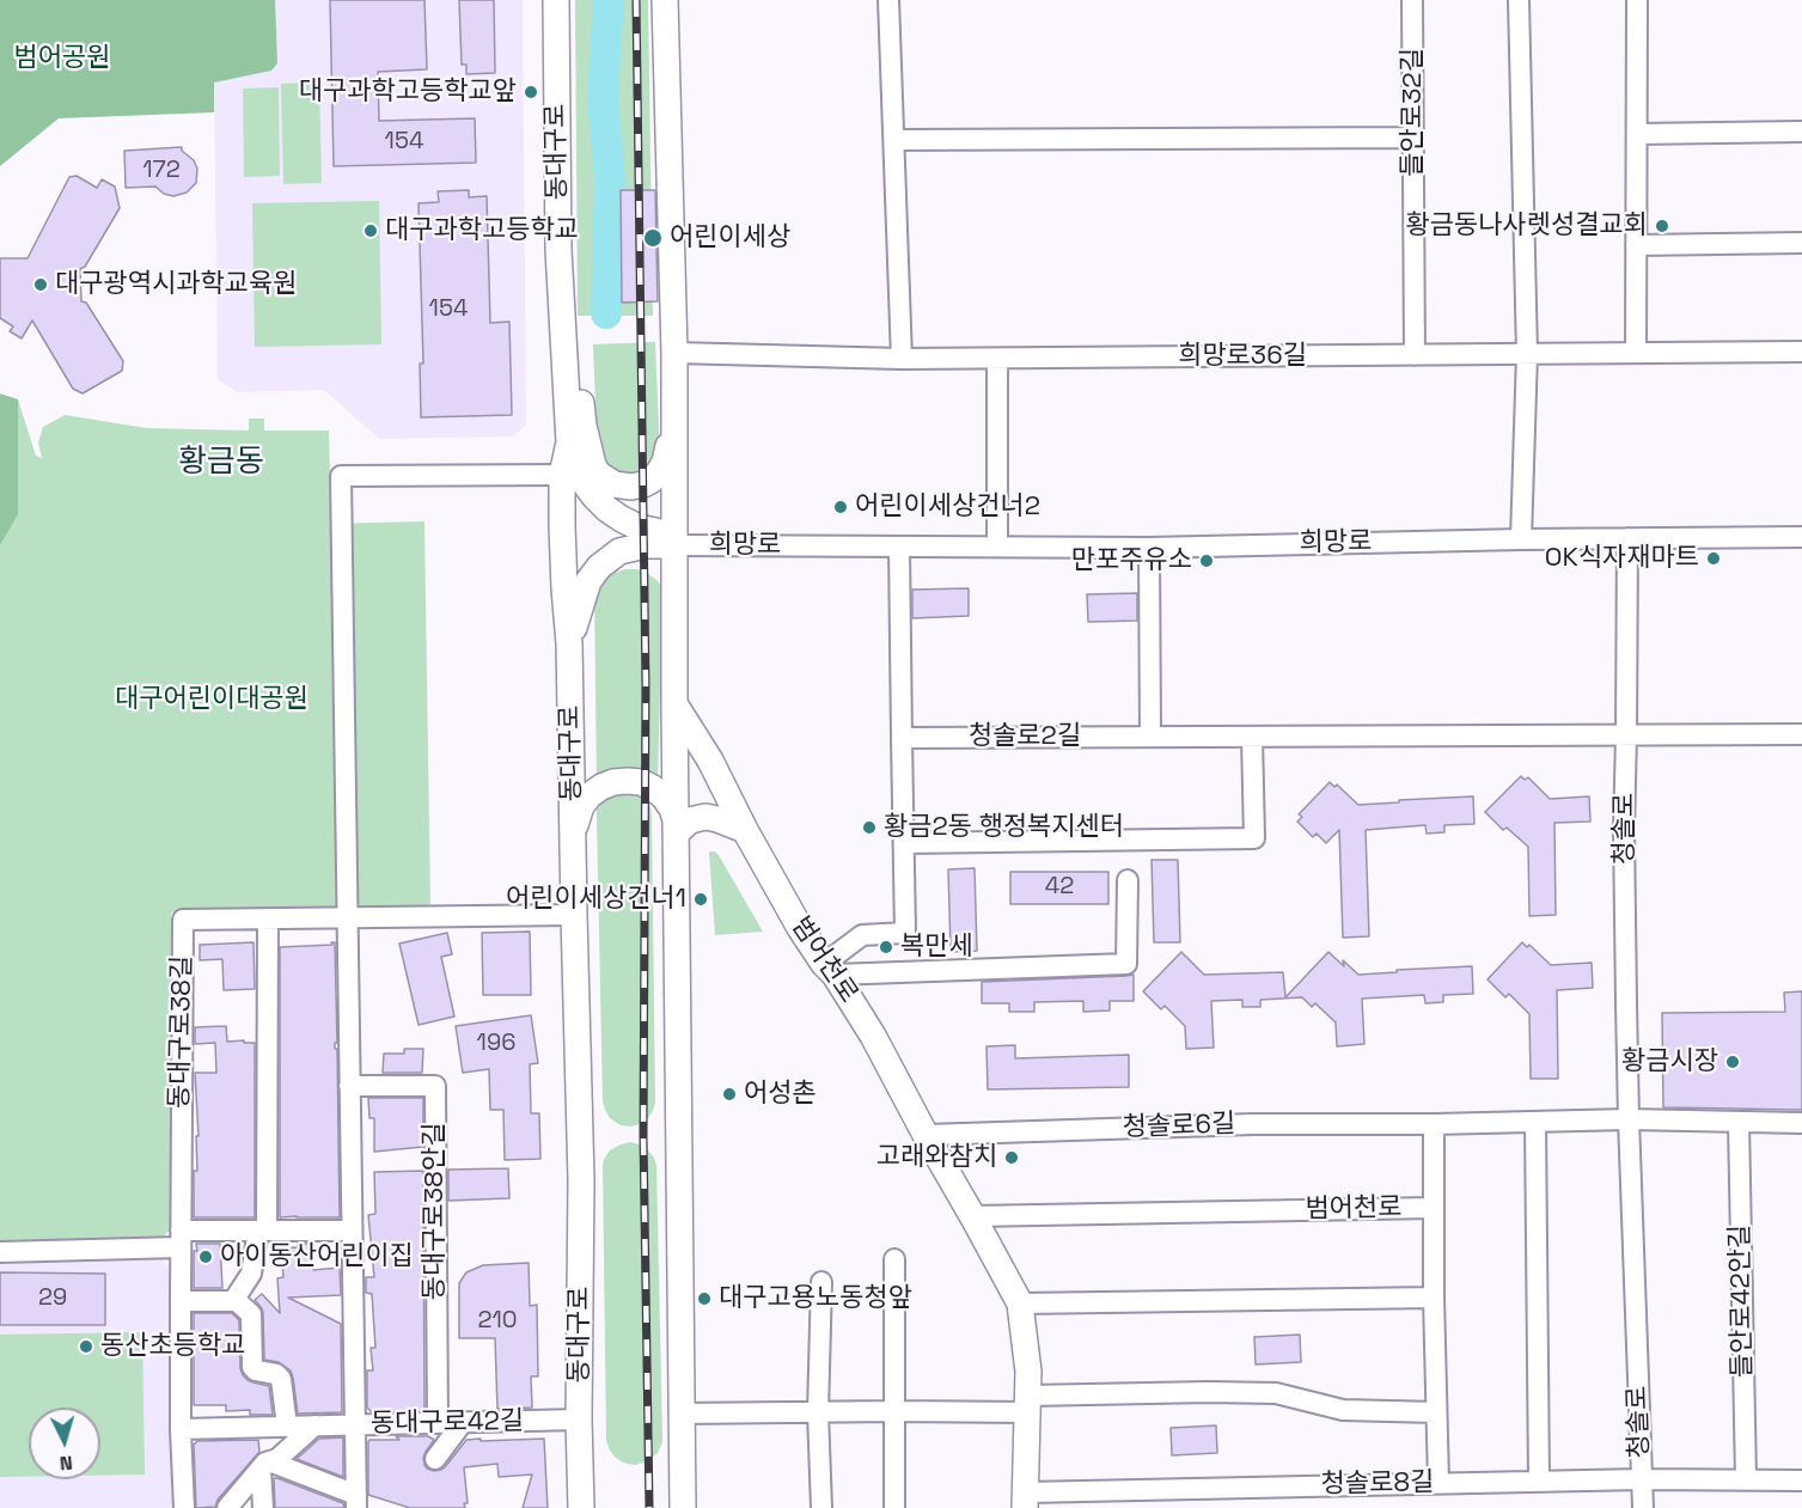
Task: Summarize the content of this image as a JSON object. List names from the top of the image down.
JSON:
{
  "streets": {
    "main road": ["동대구로", "범어천로"],
    "street": [
      "들안로32길",
      "희망로36길",
      "희망로",
      "청솔로2길",
      "청솔로",
      "동대구로38길",
      "청솔로6길",
      "동대구로38안길",
      "들안로42안길",
      "동대구로42길",
      "청솔로8길"
    ]
  },
  "crossings": [
    ["들안로32길", "희망로36길"],
    ["동대구로", "동대구로38길"],
    ["동대구로", "동대구로42길"],
    ["희망로", "청솔로"],
    ["청솔로2길", "청솔로"],
    ["청솔로", "청솔로6길"],
    ["청솔로", "청솔로8길"],
    ["범어천로", "청솔로6길"],
    ["범어천로", "청솔로8길"],
    ["동대구로38길", "동대구로42길"],
    ["동대구로38안길", "동대구로42길"]
  ],
  "districts": ["황금동"],
  "parks": ["범어공원", "대구어린이대공원"],
  "places": [
    "대구과학고등학교앞",
    "황금동나사렛성결교회",
    "대구과학고등학교",
    "어린이세상",
    "대구광역시과학교육원",
    "어린이세상건너2",
    "OK식자재마트",
    "만포주유소",
    "황금2동 행정복지센터",
    "어린이세상건너1",
    "복만세",
    "황금시장",
    "어성촌",
    "고래와참치",
    "아이동산어린이집",
    "대구고용노동청앞",
    "동산초등학교"
  ],
  "house_numbers": [
    "154",
    "172",
    "154",
    "42",
    "196",
    "29",
    "210"
  ],
  "north": "bottom"
}
